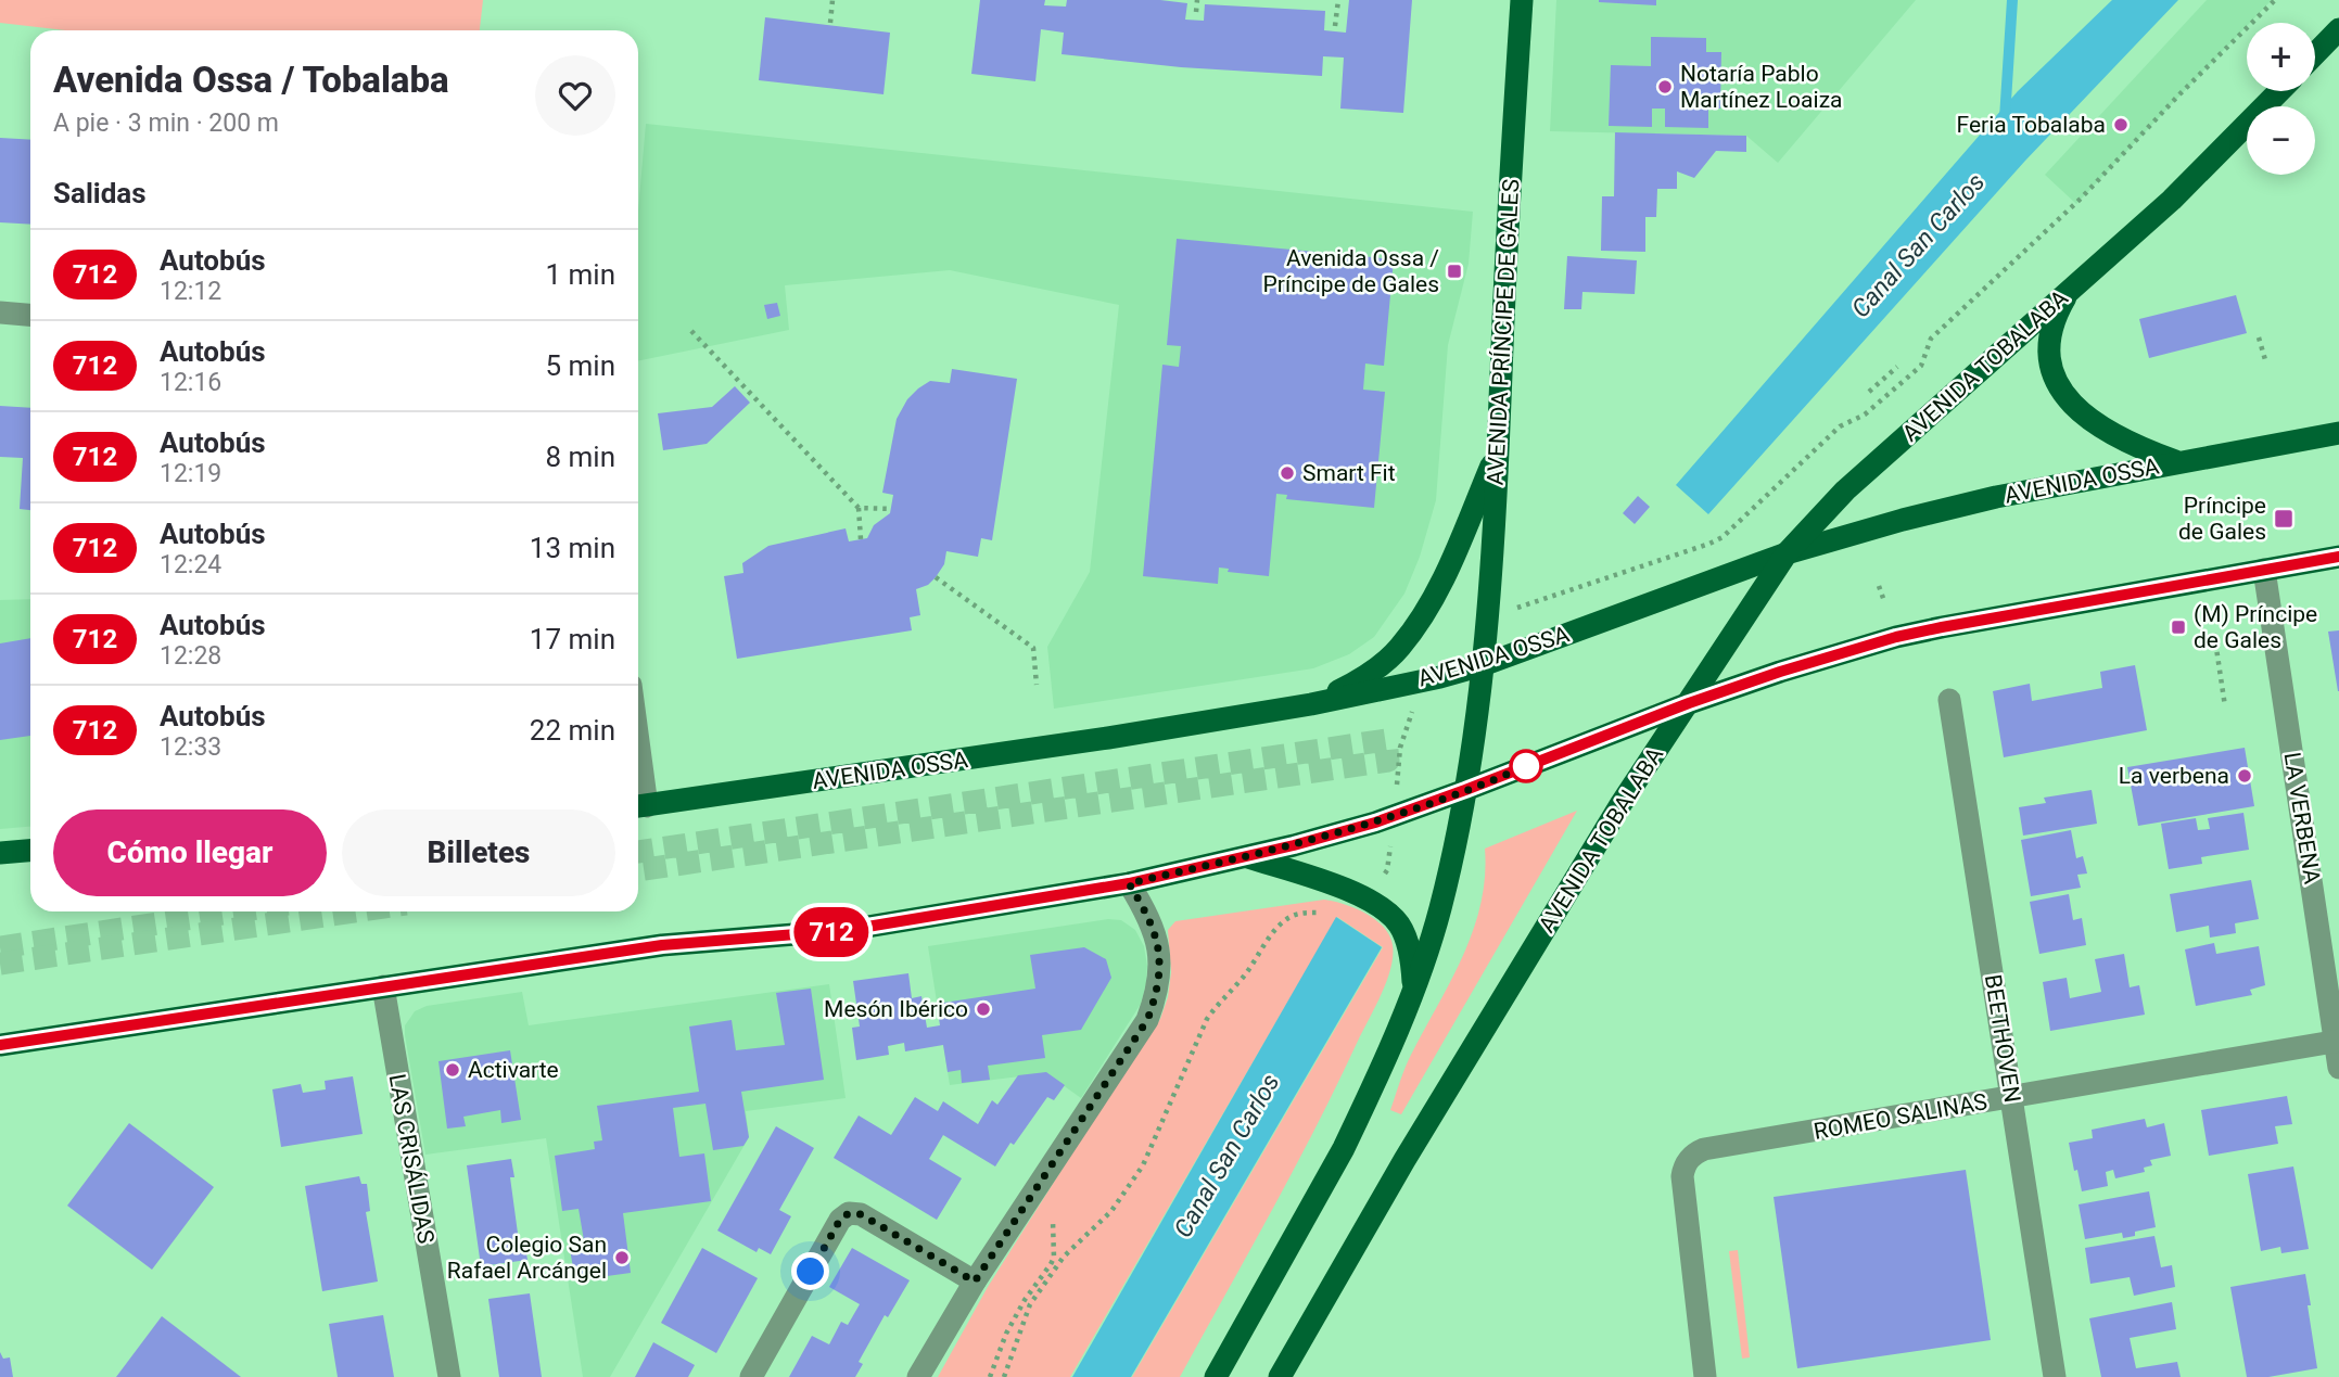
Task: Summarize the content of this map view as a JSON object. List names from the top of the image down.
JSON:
{
  "streets": {
    "main road": ["AVENIDA PRÍNCIPE DE GALES", "AVENIDA TOBALABA", "AVENIDA OSSA"],
    "street": [
      "LA VERBENA",
      "BEETHOVEN",
      "ROMEO SALINAS",
      "LAS CRISÁLIDAS"
    ]
  },
  "crossings": [
    ["AVENIDA PRÍNCIPE DE GALES", "AVENIDA OSSA"],
    ["AVENIDA TOBALABA", "AVENIDA OSSA"],
    ["LA VERBENA", "ROMEO SALINAS"],
    ["BEETHOVEN", "ROMEO SALINAS"]
  ],
  "water": ["Canal San Carlos"],
  "places": {
    "other": [
      "Notaría Pablo Martínez Loaiza",
      "Feria Tobalaba",
      "Smart Fit",
      "La verbena",
      "Mesón Ibérico",
      "Activarte",
      "Colegio San Rafael Arcángel"
    ],
    "transit": ["Avenida Ossa / Príncipe de Gales", "Príncipe de Gales", "(M) Príncipe de Gales"]
  },
  "lines": ["bus line 712"],
  "page": {
    "on_map": "712",
    "map_buttons": ["+", "−"],
    "heading": [
      ["Avenida Ossa / Tobalaba", "A pie · 3 min · 200 m"],
      "Salidas"
    ],
    "list": [
      {
        "mark": "712",
        "name": "Autobús",
        "note": "12:12",
        "value": "1 min"
      },
      {
        "mark": "712",
        "name": "Autobús",
        "note": "12:16",
        "value": "5 min"
      },
      {
        "mark": "712",
        "name": "Autobús",
        "note": "12:19",
        "value": "8 min"
      },
      {
        "mark": "712",
        "name": "Autobús",
        "note": "12:24",
        "value": "13 min"
      },
      {
        "mark": "712",
        "name": "Autobús",
        "note": "12:28",
        "value": "17 min"
      },
      {
        "mark": "712",
        "name": "Autobús",
        "note": "12:33",
        "value": "22 min"
      }
    ],
    "buttons": ["Cómo llegar", "Billetes"]
  }
}
